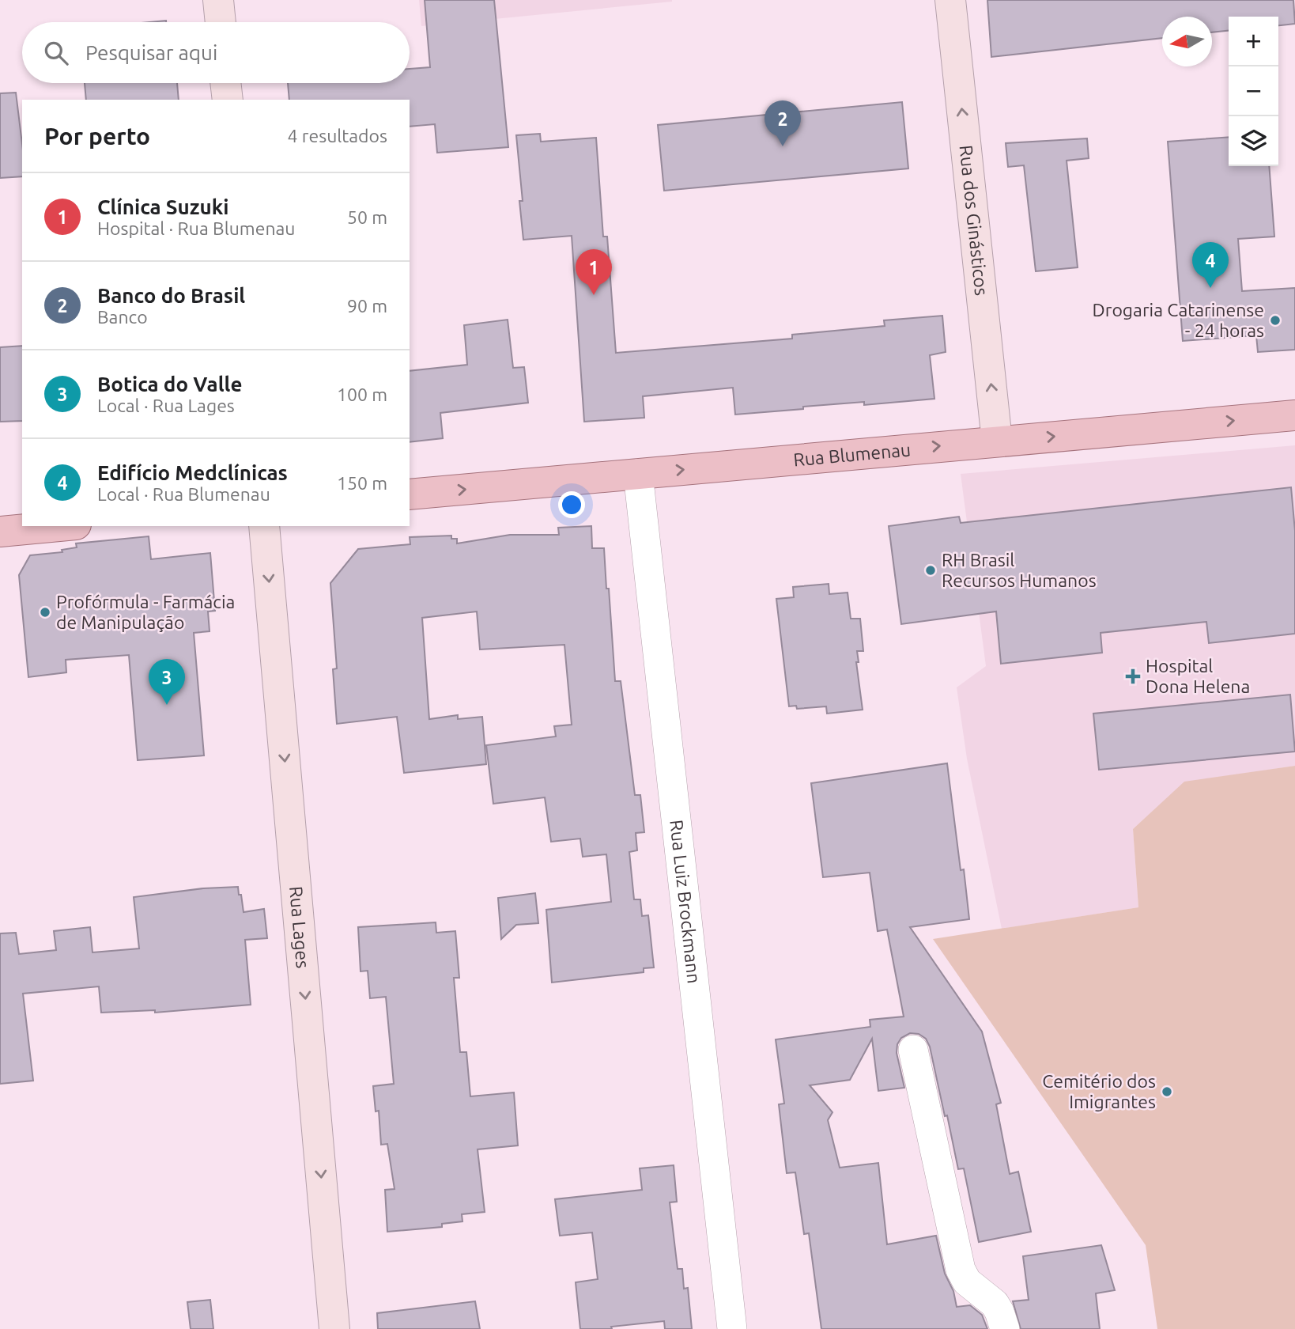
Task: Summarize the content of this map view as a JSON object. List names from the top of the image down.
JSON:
{
  "streets": {
    "main road": ["Rua dos Ginásticos", "Rua Blumenau", "Rua Lages"],
    "street": ["Rua Luiz Brockmann"]
  },
  "crossings": [
    ["Rua dos Ginásticos", "Rua Blumenau"],
    ["Rua Blumenau", "Rua Luiz Brockmann"]
  ],
  "one_way": ["Rua dos Ginásticos", "Rua Blumenau", "Rua Lages"],
  "places": {
    "other": [
      "Drogaria Catarinense - 24 horas",
      "RH Brasil Recursos Humanos",
      "Profórmula - Farmácia de Manipulação",
      "Cemitério dos Imigrantes"
    ],
    "health": ["Hospital Dona Helena"]
  },
  "north": "left",
  "page": {
    "map_buttons": ["+", "−"],
    "search": "Pesquisar aqui",
    "heading": ["Por perto", "4 resultados"],
    "pins": [
      "2",
      "4",
      "1",
      "3"
    ],
    "list": [
      {
        "mark": "1",
        "name": "Clínica Suzuki",
        "note": "Hospital · Rua Blumenau",
        "value": "50 m"
      },
      {
        "mark": "2",
        "name": "Banco do Brasil",
        "note": "Banco",
        "value": "90 m"
      },
      {
        "mark": "3",
        "name": "Botica do Valle",
        "note": "Local · Rua Lages",
        "value": "100 m"
      },
      {
        "mark": "4",
        "name": "Edifício Medclínicas",
        "note": "Local · Rua Blumenau",
        "value": "150 m"
      }
    ]
  }
}
